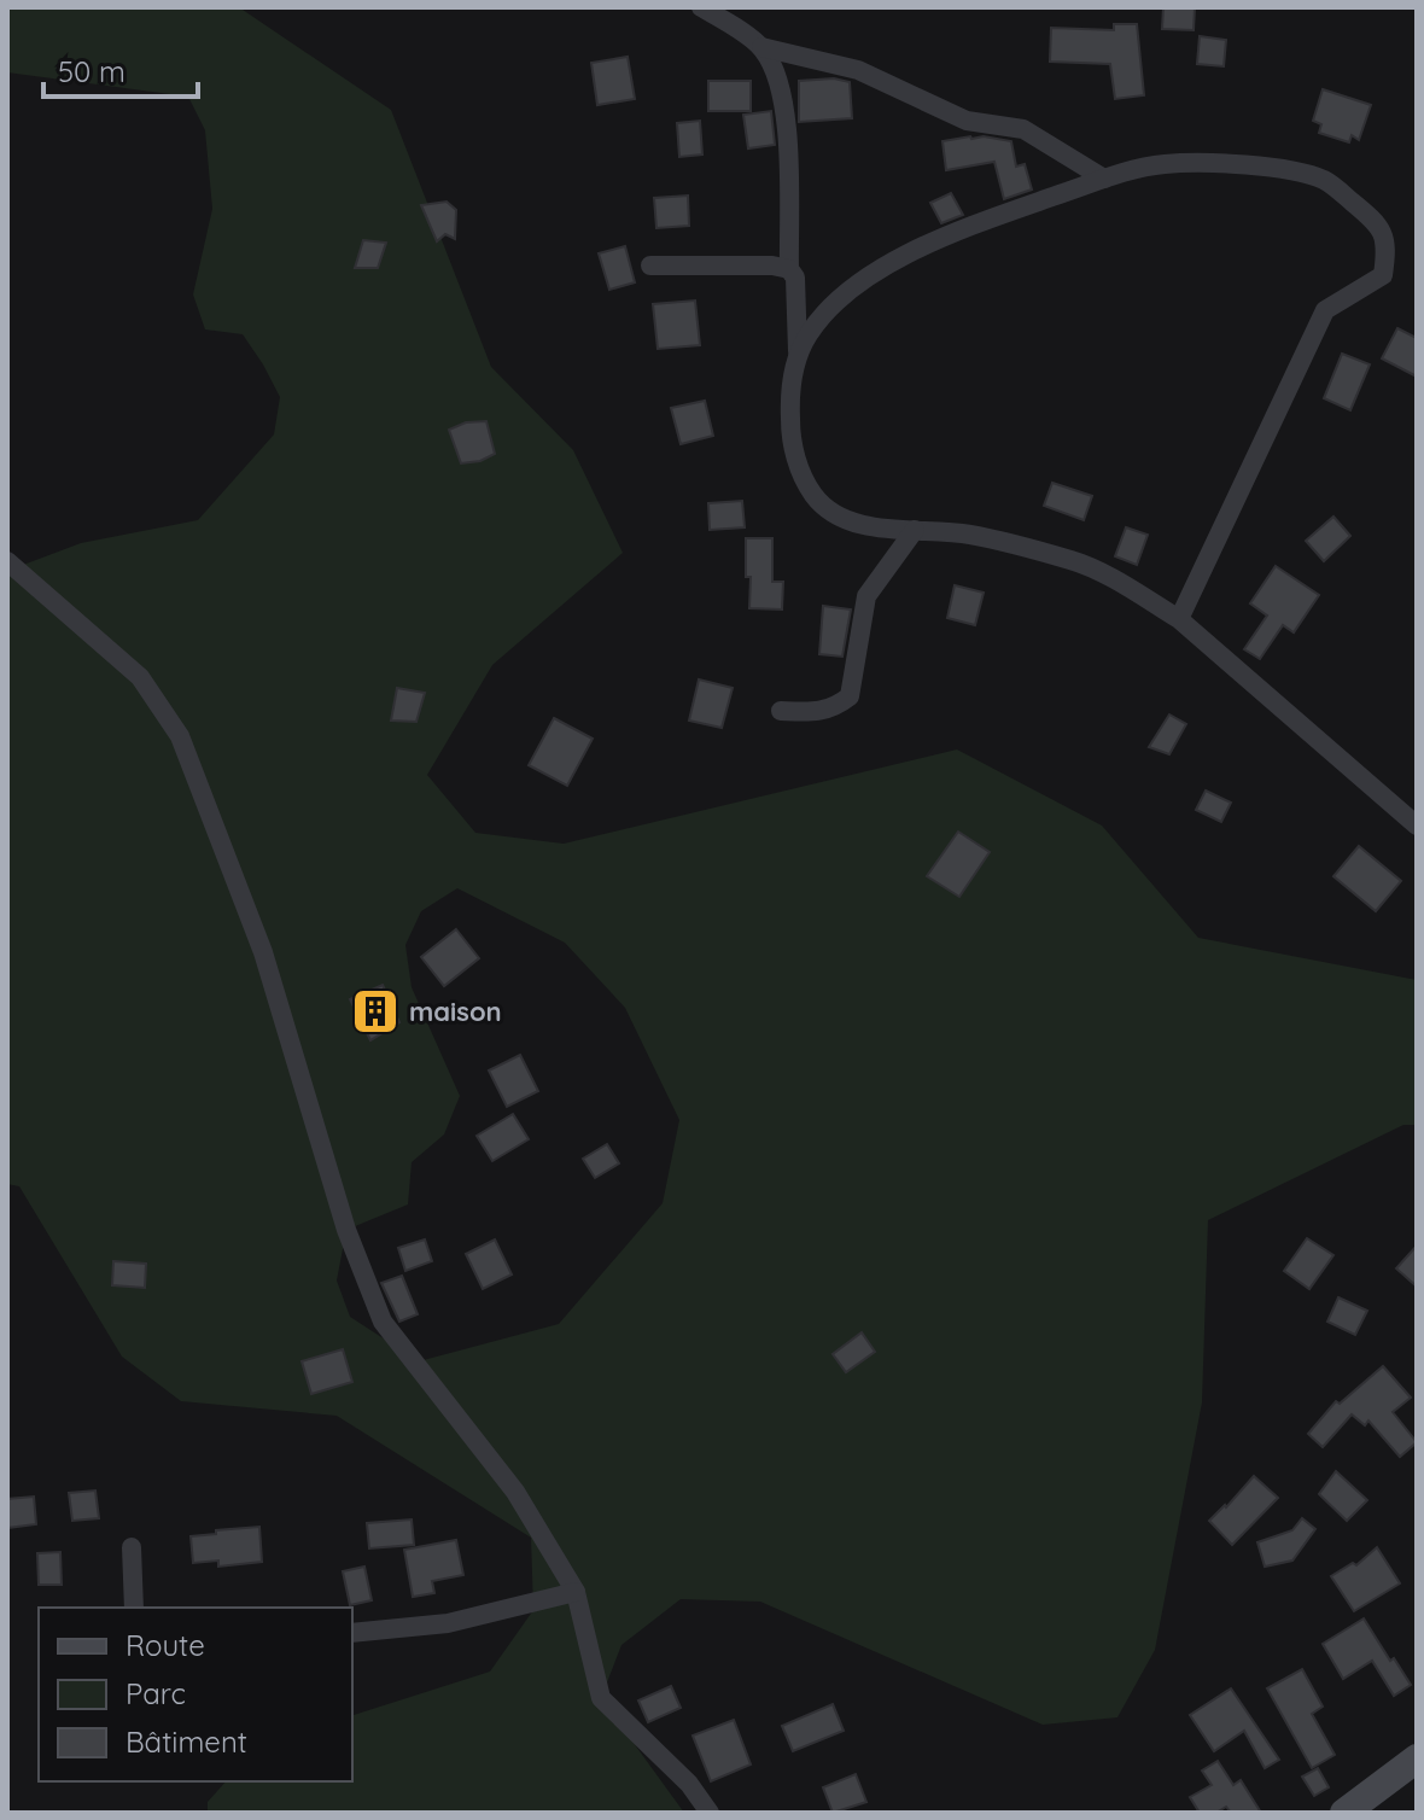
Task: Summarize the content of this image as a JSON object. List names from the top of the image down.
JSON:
{
  "places": {
    "building": ["maison"]
  },
  "legend": ["Route", "Parc", "Bâtiment"],
  "scale_bar": "50 m"
}
